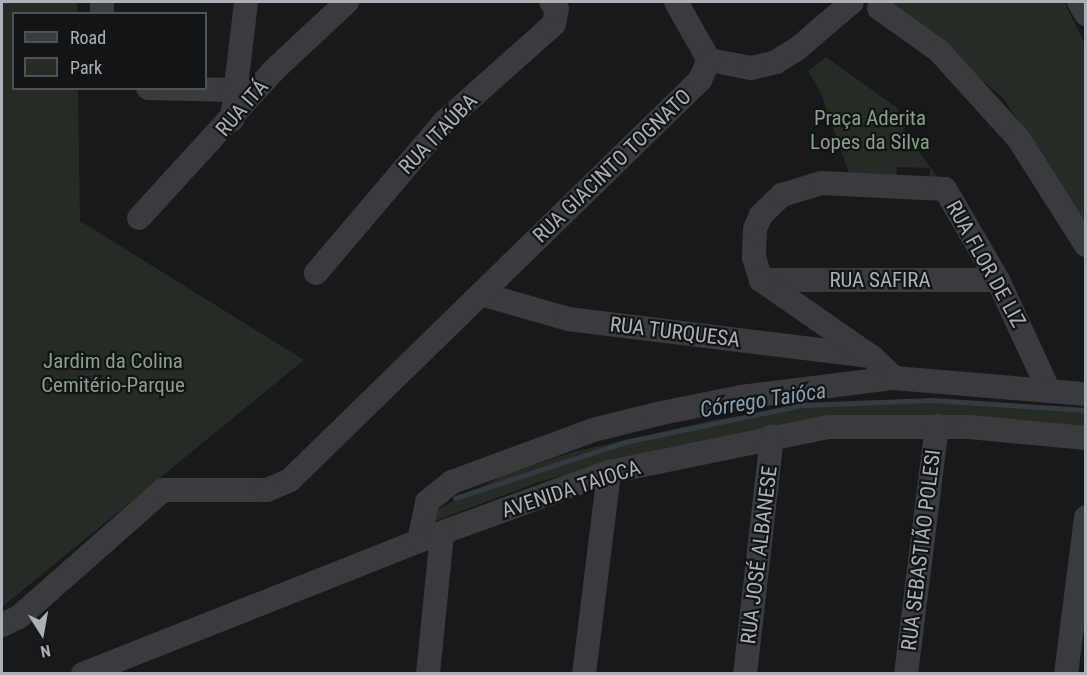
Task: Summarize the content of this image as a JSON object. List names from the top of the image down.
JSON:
{
  "streets": {
    "street": [
      "RUA ITÁ",
      "RUA ITAÚBA",
      "RUA GIACINTO TOGNATO",
      "RUA FLOR DE LIZ",
      "RUA SAFIRA",
      "RUA TURQUESA",
      "AVENIDA TAIOCA",
      "RUA SEBASTIÃO POLESI",
      "RUA JOSÉ ALBANESE"
    ]
  },
  "crossings": [
    ["RUA GIACINTO TOGNATO", "RUA TURQUESA"],
    ["RUA FLOR DE LIZ", "RUA SAFIRA"],
    ["AVENIDA TAIOCA", "RUA SEBASTIÃO POLESI"],
    ["AVENIDA TAIOCA", "RUA JOSÉ ALBANESE"]
  ],
  "water": ["Córrego Taióca"],
  "parks": ["Praça Aderita Lopes da Silva", "Jardim da Colina Cemitério-Parque"],
  "legend": ["Road", "Park"],
  "north": "bottom"
}
